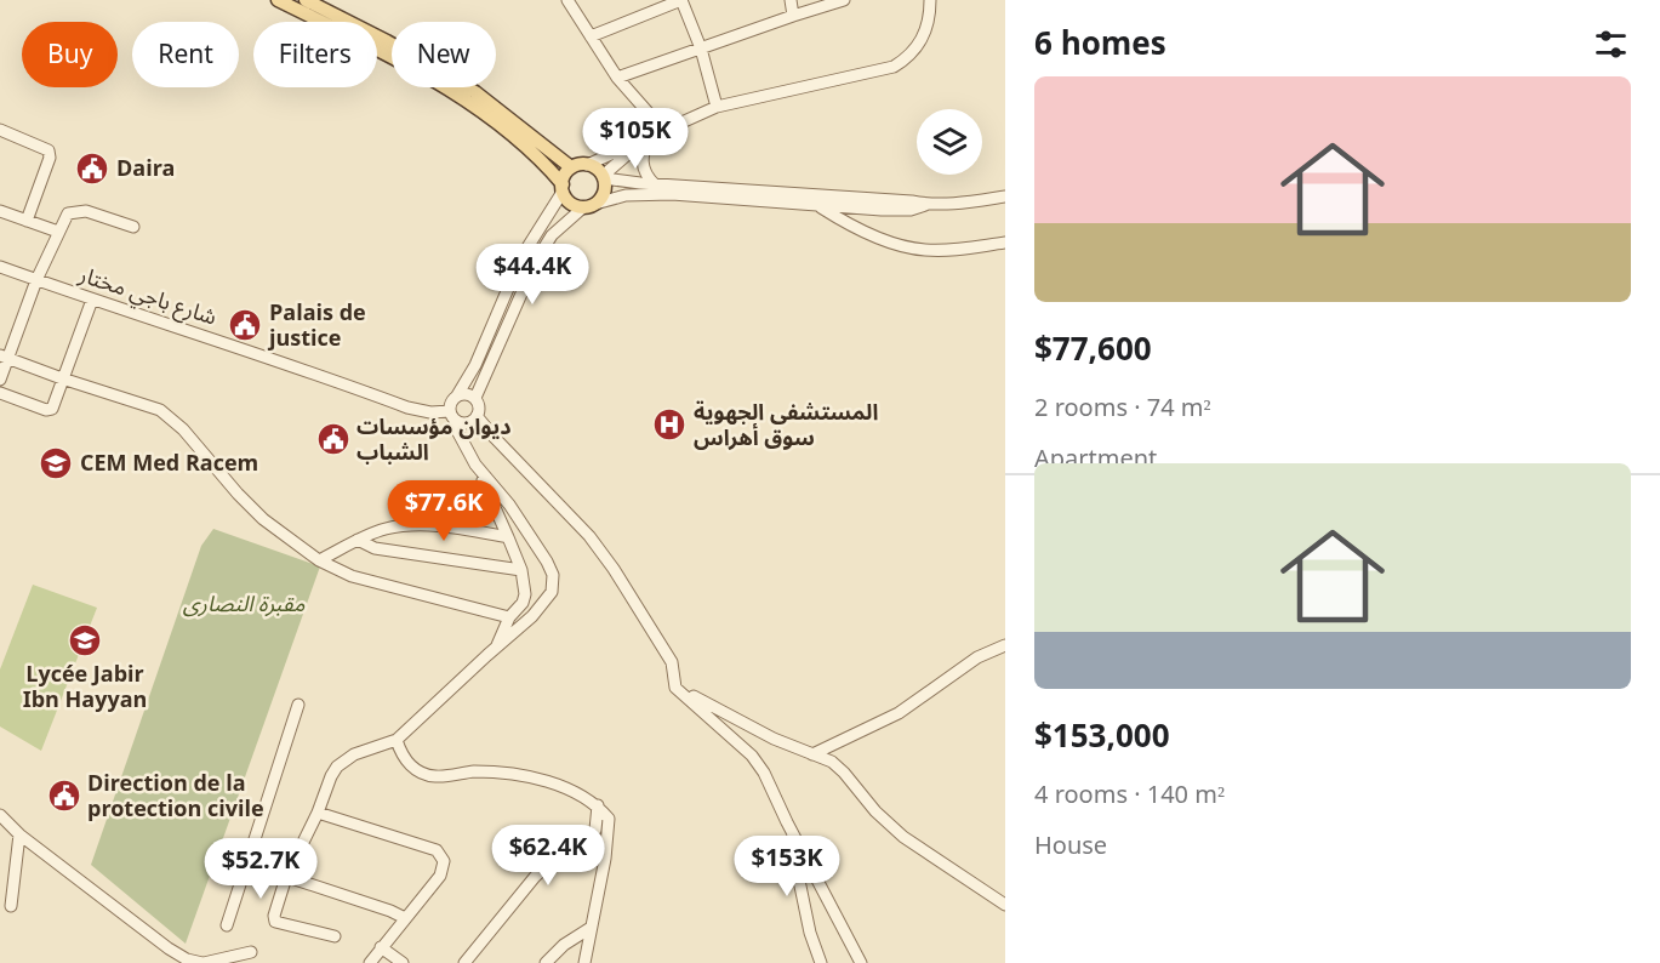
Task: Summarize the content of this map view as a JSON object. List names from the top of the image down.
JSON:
{
  "streets": {
    "street": ["شارع باجي مختار"]
  },
  "parks": ["مقبرة النصارى"],
  "places": {
    "public building": [
      "Daira",
      "Palais de justice",
      "ديوان مؤسسات الشباب",
      "Direction de la protection civile"
    ],
    "hospital": ["المستشفى الجهوية سوق أهراس"],
    "school or university": ["CEM Med Racem", "Lycée Jabir Ibn Hayyan"]
  },
  "page": {
    "heading": "6 homes",
    "chip": [
      "Buy",
      "Rent",
      "Filters",
      "New"
    ],
    "list": [
      {
        "name": "$77,600",
        "note": "2 rooms · 74 m² · Apartment"
      },
      {
        "name": "$153,000",
        "note": "4 rooms · 140 m² · House"
      }
    ],
    "price": [
      "$105K",
      "$44.4K",
      "$77.6K",
      "$62.4K",
      "$153K",
      "$52.7K"
    ]
  }
}
